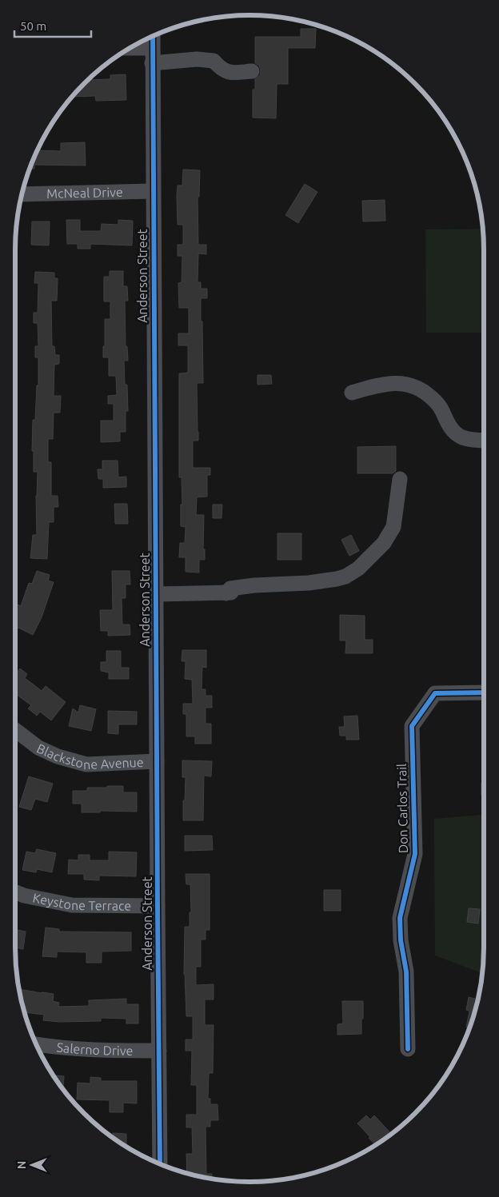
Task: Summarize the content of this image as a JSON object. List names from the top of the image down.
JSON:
{
  "streets": {
    "street": [
      "McNeal Drive",
      "Anderson Street",
      "Blackstone Avenue",
      "Don Carlos Trail",
      "Keystone Terrace",
      "Salerno Drive"
    ]
  },
  "crossings": [
    ["McNeal Drive", "Anderson Street"],
    ["Anderson Street", "Blackstone Avenue"],
    ["Anderson Street", "Keystone Terrace"],
    ["Anderson Street", "Salerno Drive"]
  ],
  "scale_bar": "50 m",
  "north": "left"
}
